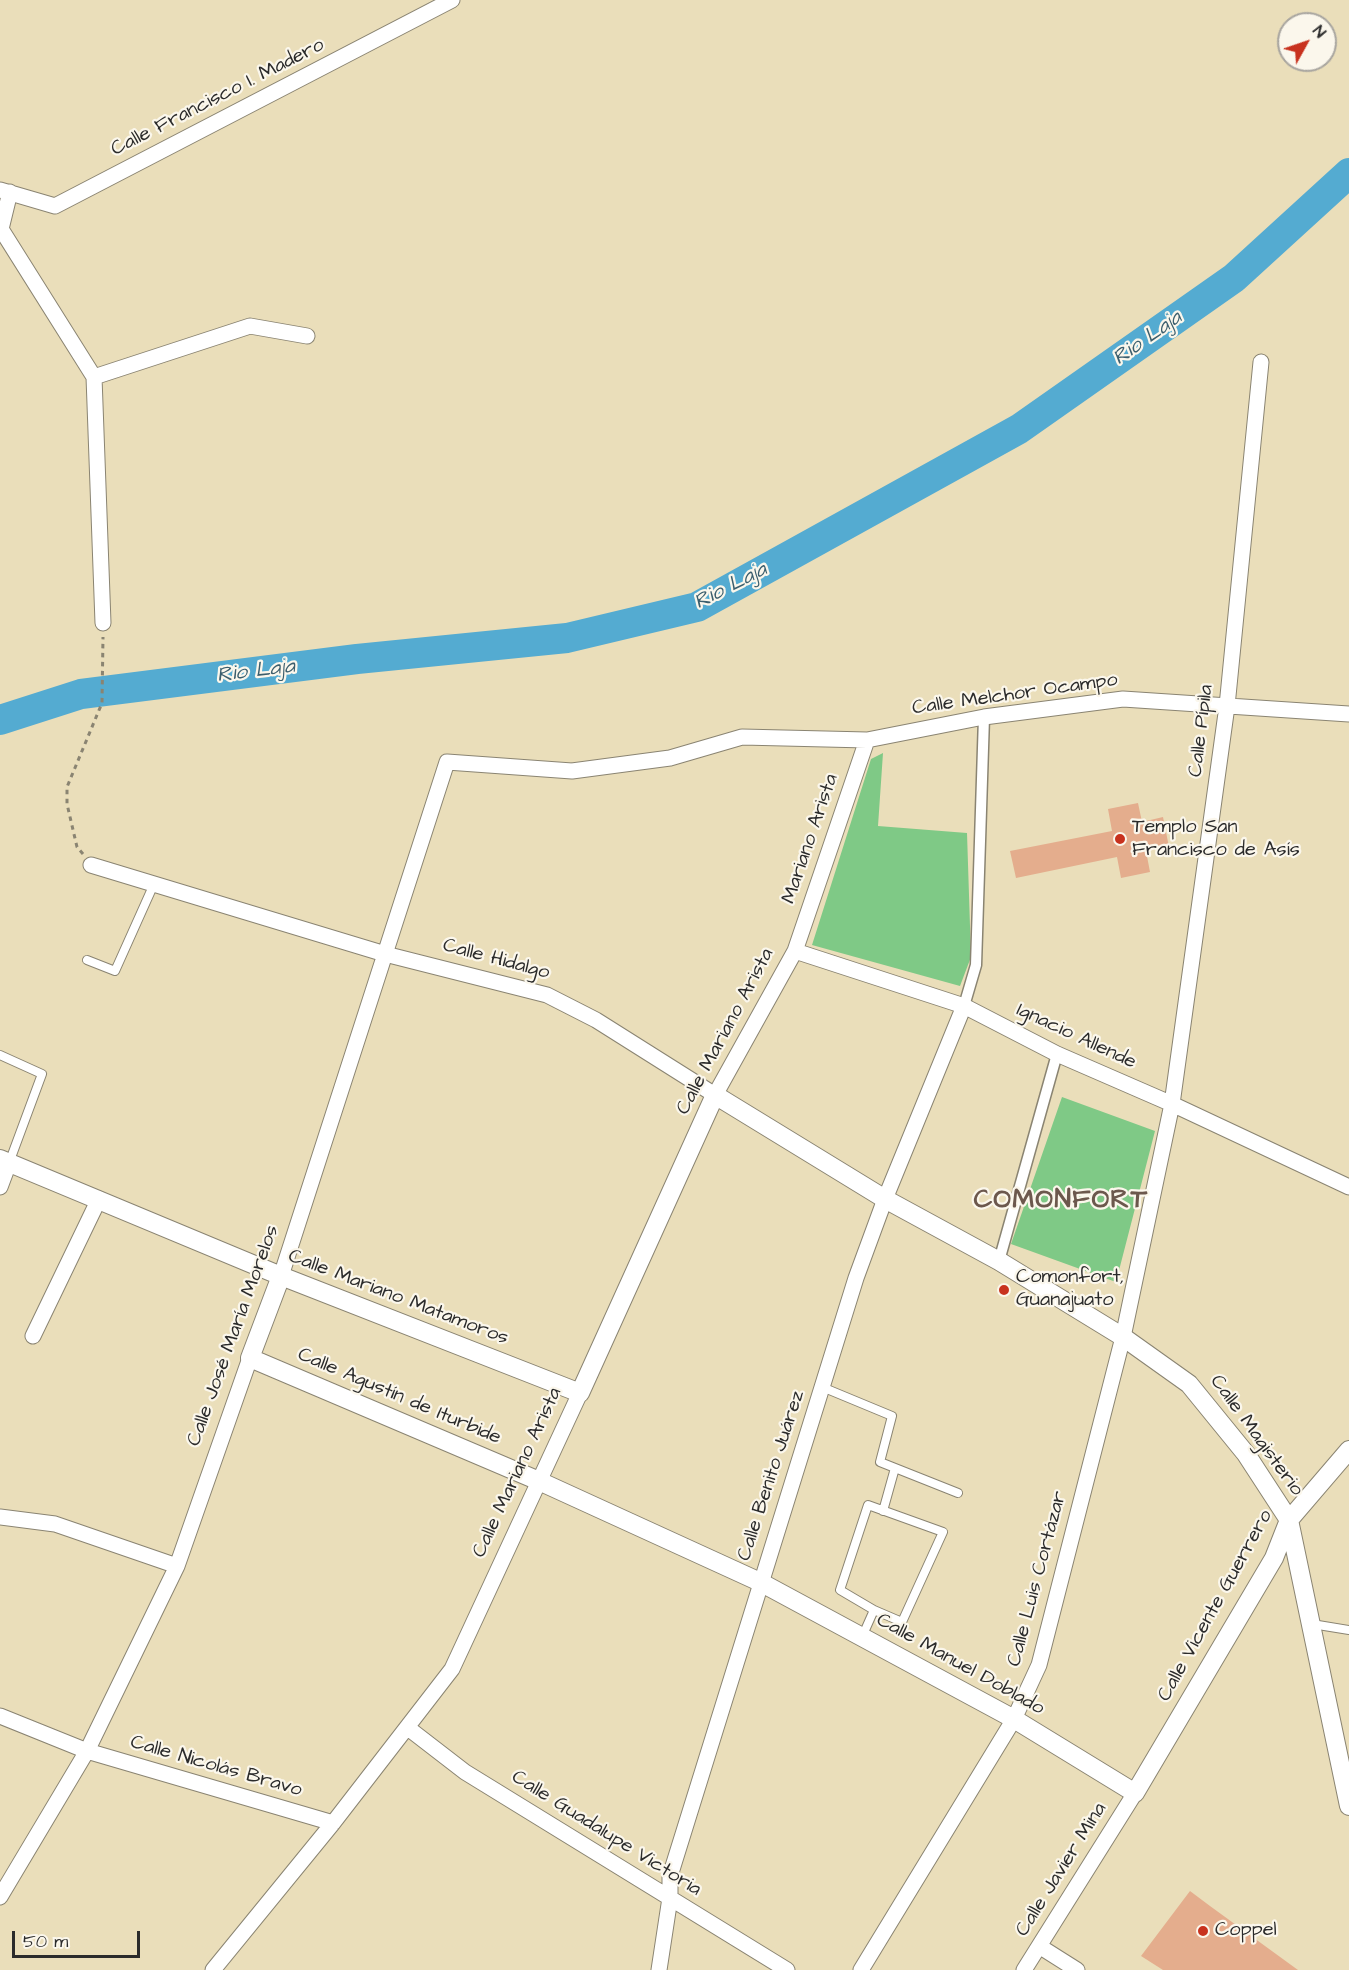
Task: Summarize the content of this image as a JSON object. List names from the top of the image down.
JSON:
{
  "streets": {
    "street": [
      "Calle Francisco I. Madero",
      "Calle Melchor Ocampo",
      "Calle Pípila",
      "Mariano Arista",
      "Calle Hidalgo",
      "Calle Mariano Arista",
      "Ignacio Allende",
      "Calle Mariano Matamoros",
      "Calle José María Morelos",
      "Calle Agustín de Iturbide",
      "Calle Magisterio",
      "Calle Benito Juárez",
      "Calle Luis Cortázar",
      "Calle Vicente Guerrero",
      "Calle Manuel Doblado",
      "Calle Nicolás Bravo",
      "Calle Guadalupe Victoria",
      "Calle Javier Mina"
    ]
  },
  "crossings": [
    ["Calle Melchor Ocampo", "Calle Pípila"],
    ["Calle Melchor Ocampo", "Mariano Arista"],
    ["Calle Melchor Ocampo", "Calle José María Morelos"],
    ["Calle Pípila", "Ignacio Allende"],
    ["Calle Pípila", "Calle Magisterio"],
    ["Calle Pípila", "Calle Luis Cortázar"],
    ["Mariano Arista", "Calle Mariano Arista"],
    ["Mariano Arista", "Ignacio Allende"],
    ["Calle Hidalgo", "Calle Mariano Arista"],
    ["Calle Hidalgo", "Calle José María Morelos"],
    ["Calle Hidalgo", "Calle Magisterio"],
    ["Calle Hidalgo", "Calle Benito Juárez"],
    ["Calle Mariano Arista", "Ignacio Allende"],
    ["Calle Mariano Arista", "Calle Mariano Matamoros"],
    ["Calle Mariano Arista", "Calle Agustín de Iturbide"],
    ["Calle Mariano Arista", "Calle Nicolás Bravo"],
    ["Calle Mariano Arista", "Calle Guadalupe Victoria"],
    ["Ignacio Allende", "Calle Benito Juárez"],
    ["Calle Mariano Matamoros", "Calle José María Morelos"],
    ["Calle José María Morelos", "Calle Agustín de Iturbide"],
    ["Calle José María Morelos", "Calle Nicolás Bravo"],
    ["Calle Agustín de Iturbide", "Calle Benito Juárez"],
    ["Calle Agustín de Iturbide", "Calle Manuel Doblado"],
    ["Calle Magisterio", "Calle Luis Cortázar"],
    ["Calle Magisterio", "Calle Vicente Guerrero"],
    ["Calle Benito Juárez", "Calle Manuel Doblado"],
    ["Calle Benito Juárez", "Calle Guadalupe Victoria"],
    ["Calle Luis Cortázar", "Calle Manuel Doblado"],
    ["Calle Vicente Guerrero", "Calle Manuel Doblado"],
    ["Calle Vicente Guerrero", "Calle Javier Mina"],
    ["Calle Manuel Doblado", "Calle Javier Mina"]
  ],
  "districts": ["COMONFORT"],
  "water": ["Rio Laja"],
  "places": ["Templo San Francisco de Asís", "Comonfort, Guanajuato", "Coppel"],
  "scale_bar": "50 m",
  "north": "top right"
}
